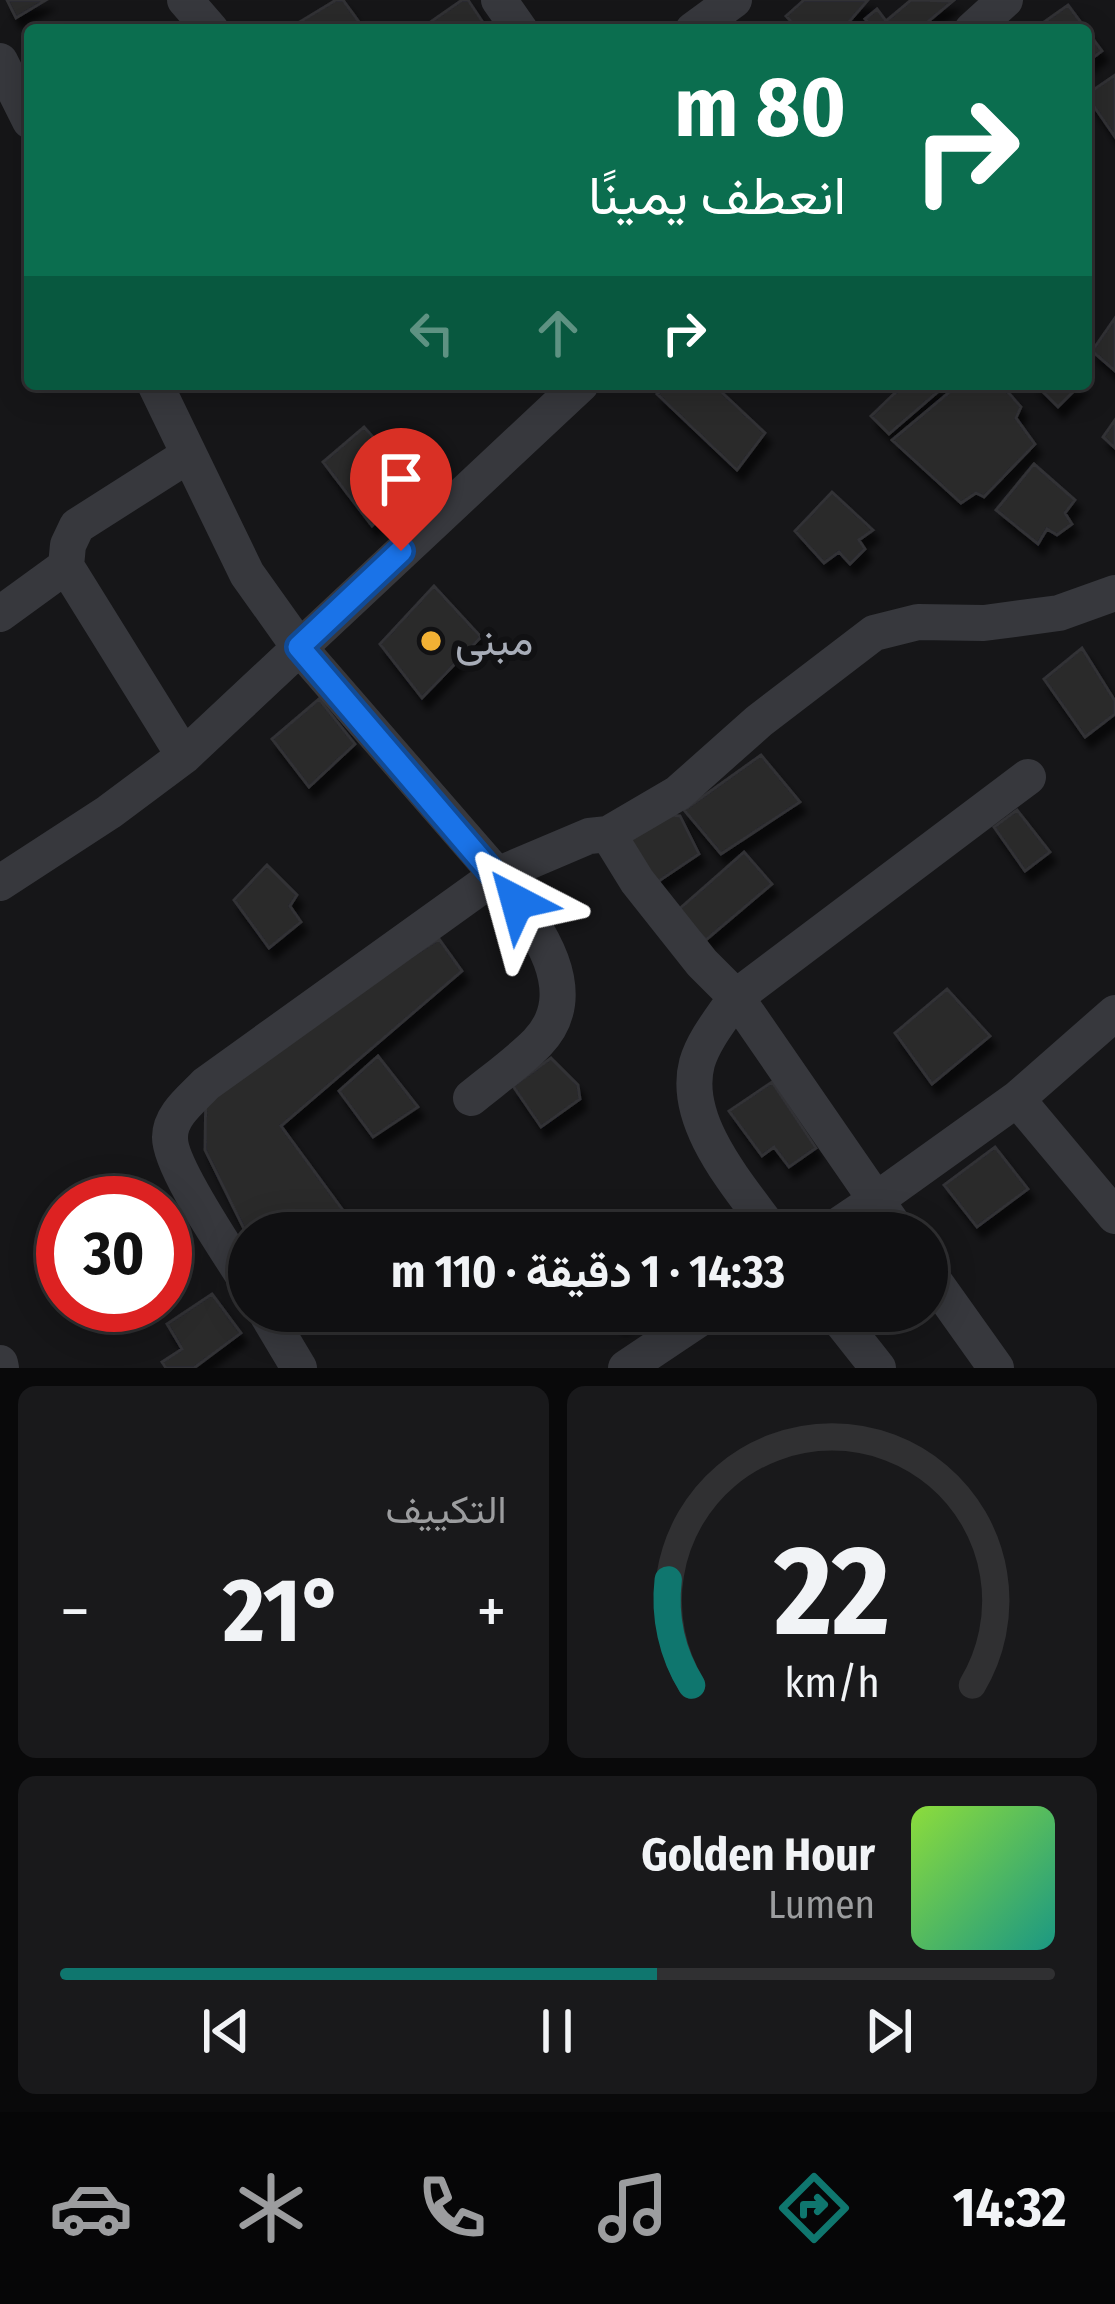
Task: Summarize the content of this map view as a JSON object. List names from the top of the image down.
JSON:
{
  "places": ["مبنى"],
  "page": {
    "turn": ["80 m", "انعطف يمينًا"],
    "limit": "30",
    "trip": "14:33 · 1 دقيقة · 110 m",
    "tile": "التكييف",
    "heat": ["−", "21°", "+"],
    "song": ["Golden Hour", "Lumen"],
    "tabs": "14:32",
    "gauge": ["22", "km/h"]
  }
}
